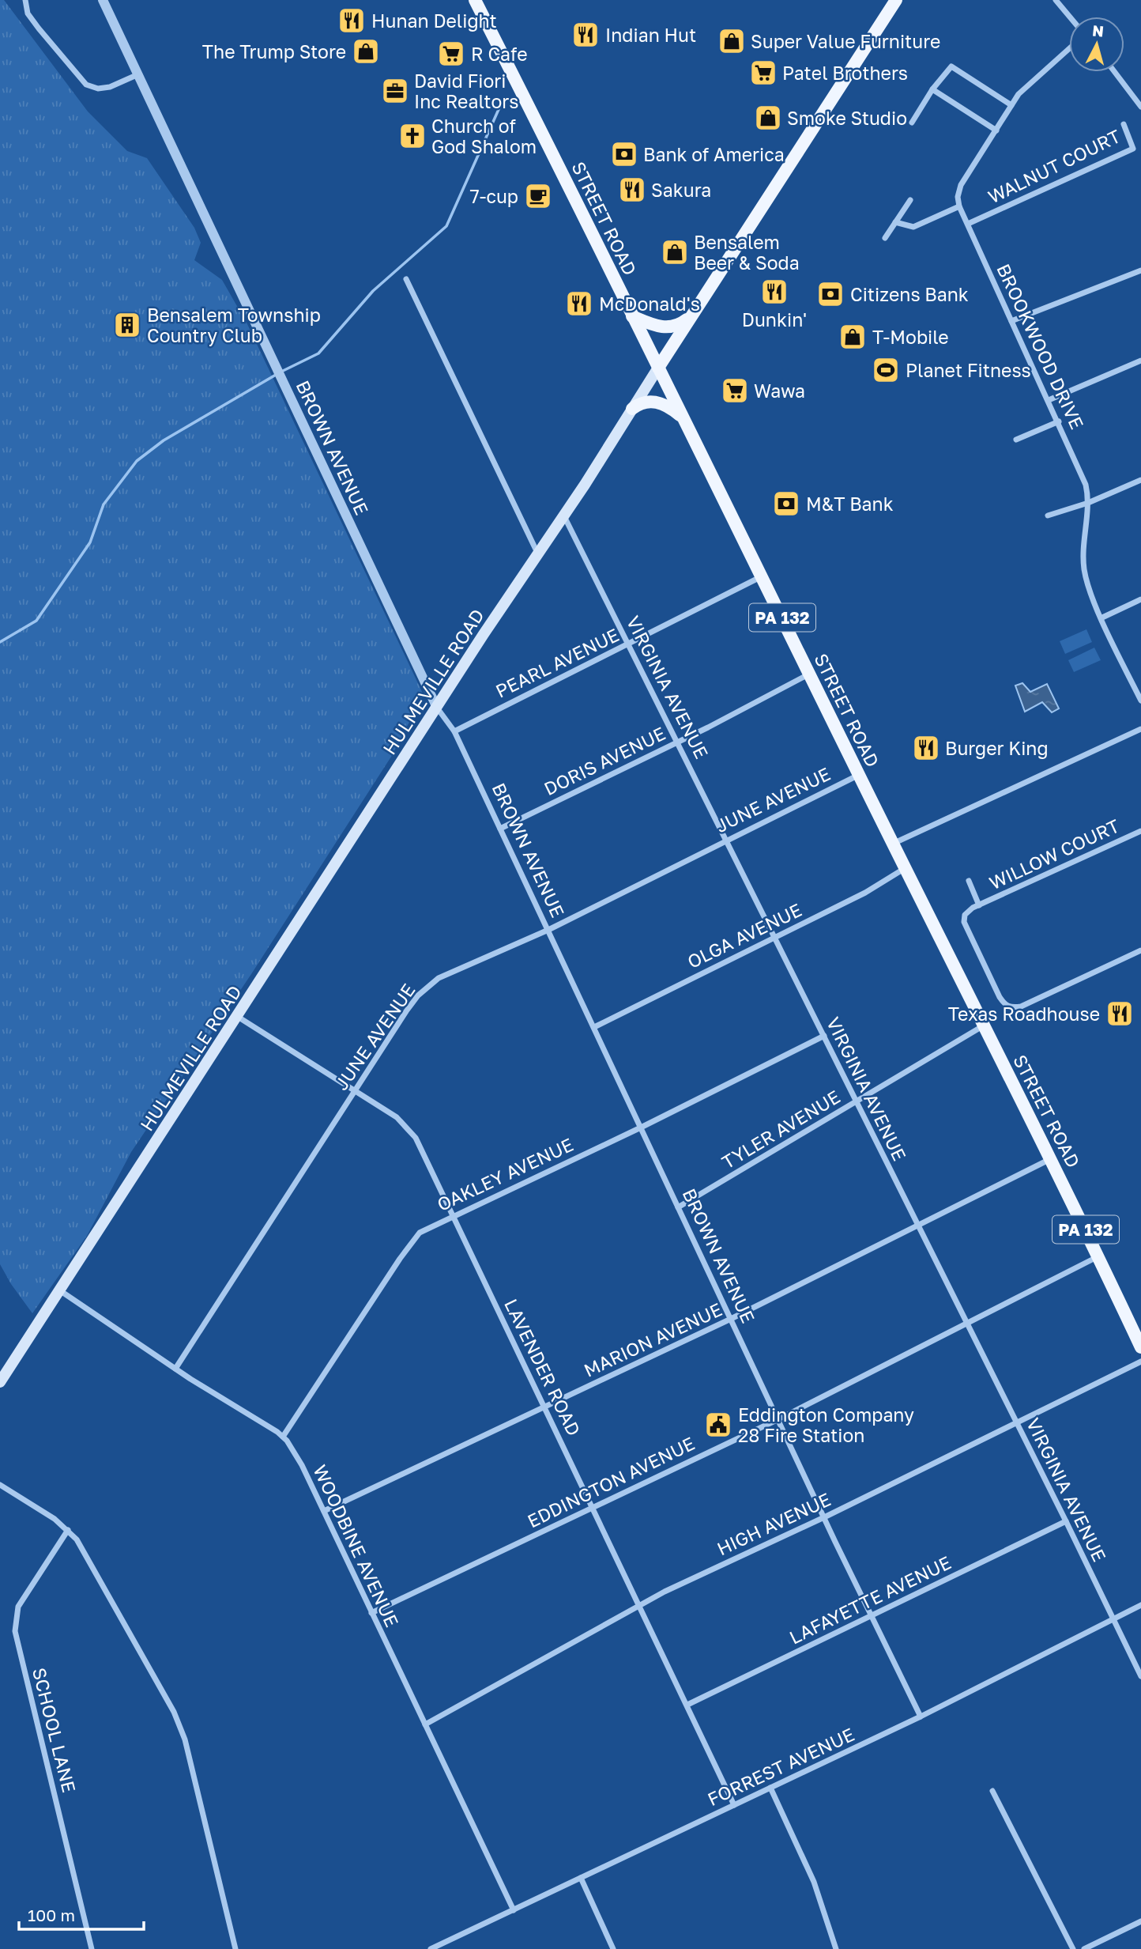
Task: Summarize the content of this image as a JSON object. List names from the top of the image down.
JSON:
{
  "streets": {
    "main road": ["STREET ROAD", "PA 132", "HULMEVILLE ROAD"],
    "street": [
      "WALNUT COURT",
      "BROOKWOOD DRIVE",
      "BROWN AVENUE",
      "PEARL AVENUE",
      "VIRGINIA AVENUE",
      "DORIS AVENUE",
      "JUNE AVENUE",
      "WILLOW COURT",
      "OLGA AVENUE",
      "TYLER AVENUE",
      "OAKLEY AVENUE",
      "MARION AVENUE",
      "LAVENDER ROAD",
      "EDDINGTON AVENUE",
      "HIGH AVENUE",
      "WOODBINE AVENUE",
      "LAFAYETTE AVENUE",
      "SCHOOL LANE",
      "FORREST AVENUE"
    ]
  },
  "crossings": [
    ["WALNUT COURT", "BROOKWOOD DRIVE"],
    ["STREET ROAD", "PEARL AVENUE"],
    ["STREET ROAD", "HULMEVILLE ROAD"],
    ["STREET ROAD", "DORIS AVENUE"],
    ["STREET ROAD", "JUNE AVENUE"],
    ["STREET ROAD", "OLGA AVENUE"],
    ["STREET ROAD", "TYLER AVENUE"],
    ["STREET ROAD", "MARION AVENUE"],
    ["STREET ROAD", "EDDINGTON AVENUE"],
    ["BROWN AVENUE", "PEARL AVENUE"],
    ["BROWN AVENUE", "HULMEVILLE ROAD"],
    ["BROWN AVENUE", "DORIS AVENUE"],
    ["BROWN AVENUE", "JUNE AVENUE"],
    ["BROWN AVENUE", "OLGA AVENUE"],
    ["BROWN AVENUE", "TYLER AVENUE"],
    ["BROWN AVENUE", "OAKLEY AVENUE"],
    ["BROWN AVENUE", "MARION AVENUE"],
    ["BROWN AVENUE", "EDDINGTON AVENUE"],
    ["BROWN AVENUE", "HIGH AVENUE"],
    ["BROWN AVENUE", "LAFAYETTE AVENUE"],
    ["BROWN AVENUE", "FORREST AVENUE"],
    ["PEARL AVENUE", "VIRGINIA AVENUE"],
    ["HULMEVILLE ROAD", "VIRGINIA AVENUE"],
    ["HULMEVILLE ROAD", "LAVENDER ROAD"],
    ["HULMEVILLE ROAD", "WOODBINE AVENUE"],
    ["VIRGINIA AVENUE", "DORIS AVENUE"],
    ["VIRGINIA AVENUE", "JUNE AVENUE"],
    ["VIRGINIA AVENUE", "OLGA AVENUE"],
    ["VIRGINIA AVENUE", "TYLER AVENUE"],
    ["VIRGINIA AVENUE", "OAKLEY AVENUE"],
    ["VIRGINIA AVENUE", "MARION AVENUE"],
    ["VIRGINIA AVENUE", "EDDINGTON AVENUE"],
    ["VIRGINIA AVENUE", "HIGH AVENUE"],
    ["VIRGINIA AVENUE", "LAFAYETTE AVENUE"],
    ["VIRGINIA AVENUE", "FORREST AVENUE"],
    ["JUNE AVENUE", "LAVENDER ROAD"],
    ["JUNE AVENUE", "WOODBINE AVENUE"],
    ["OAKLEY AVENUE", "LAVENDER ROAD"],
    ["OAKLEY AVENUE", "WOODBINE AVENUE"],
    ["MARION AVENUE", "LAVENDER ROAD"],
    ["MARION AVENUE", "WOODBINE AVENUE"],
    ["LAVENDER ROAD", "EDDINGTON AVENUE"],
    ["LAVENDER ROAD", "HIGH AVENUE"],
    ["LAVENDER ROAD", "LAFAYETTE AVENUE"],
    ["LAVENDER ROAD", "FORREST AVENUE"],
    ["EDDINGTON AVENUE", "WOODBINE AVENUE"],
    ["HIGH AVENUE", "WOODBINE AVENUE"],
    ["WOODBINE AVENUE", "FORREST AVENUE"]
  ],
  "places": {
    "restaurant": [
      "Hunan Delight",
      "Indian Hut",
      "Sakura",
      "Dunkin'",
      "McDonald's",
      "Burger King",
      "Texas Roadhouse"
    ],
    "shop": [
      "Super Value Furniture",
      "The Trump Store",
      "Smoke Studio",
      "Bensalem Beer & Soda",
      "T-Mobile"
    ],
    "supermarket": ["R Cafe", "Patel Brothers", "Wawa"],
    "office": ["David Fiori Inc Realtors"],
    "church": ["Church of God Shalom"],
    "bank": ["Bank of America", "Citizens Bank", "M&T Bank"],
    "cafe": ["7-cup"],
    "building": ["Bensalem Township Country Club"],
    "sports": ["Planet Fitness"],
    "public building": ["Eddington Company 28 Fire Station"]
  },
  "scale_bar": "100 m",
  "north": "top"
}
